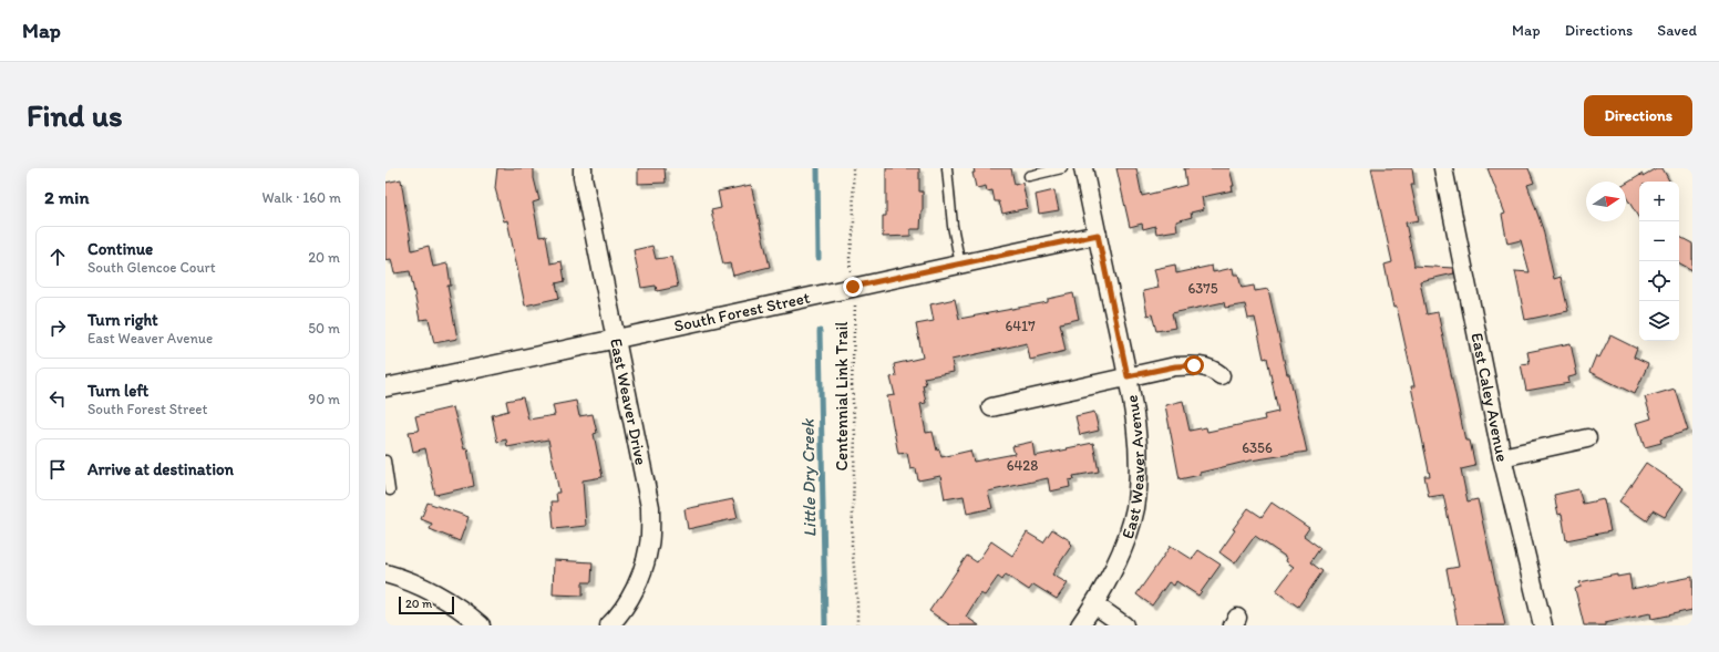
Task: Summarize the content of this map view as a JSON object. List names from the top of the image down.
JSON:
{
  "streets": {
    "street": [
      "South Forest Street",
      "East Caley Avenue",
      "East Weaver Drive",
      "East Weaver Avenue"
    ],
    "path": ["Centennial Link Trail"]
  },
  "crossings": [
    ["South Forest Street", "Centennial Link Trail"],
    ["South Forest Street", "East Weaver Drive"],
    ["South Forest Street", "East Weaver Avenue"]
  ],
  "water": ["Little Dry Creek"],
  "house_numbers": [
    "6375",
    "6417",
    "6356",
    "6428"
  ],
  "scale_bar": "20 m",
  "north": "right",
  "page": {
    "header": "Map",
    "nav": ["Map", "Directions", "Saved"],
    "buttons": "Directions",
    "title": "Find us",
    "heading": ["2 min", "Walk · 160 m"],
    "map_buttons": ["+", "−"],
    "list": [
      ["Continue", "South Glencoe Court", "20 m"],
      ["Turn right", "East Weaver Avenue", "50 m"],
      ["Turn left", "South Forest Street", "90 m"],
      "Arrive at destination"
    ],
    "scale": "20 m"
  }
}
